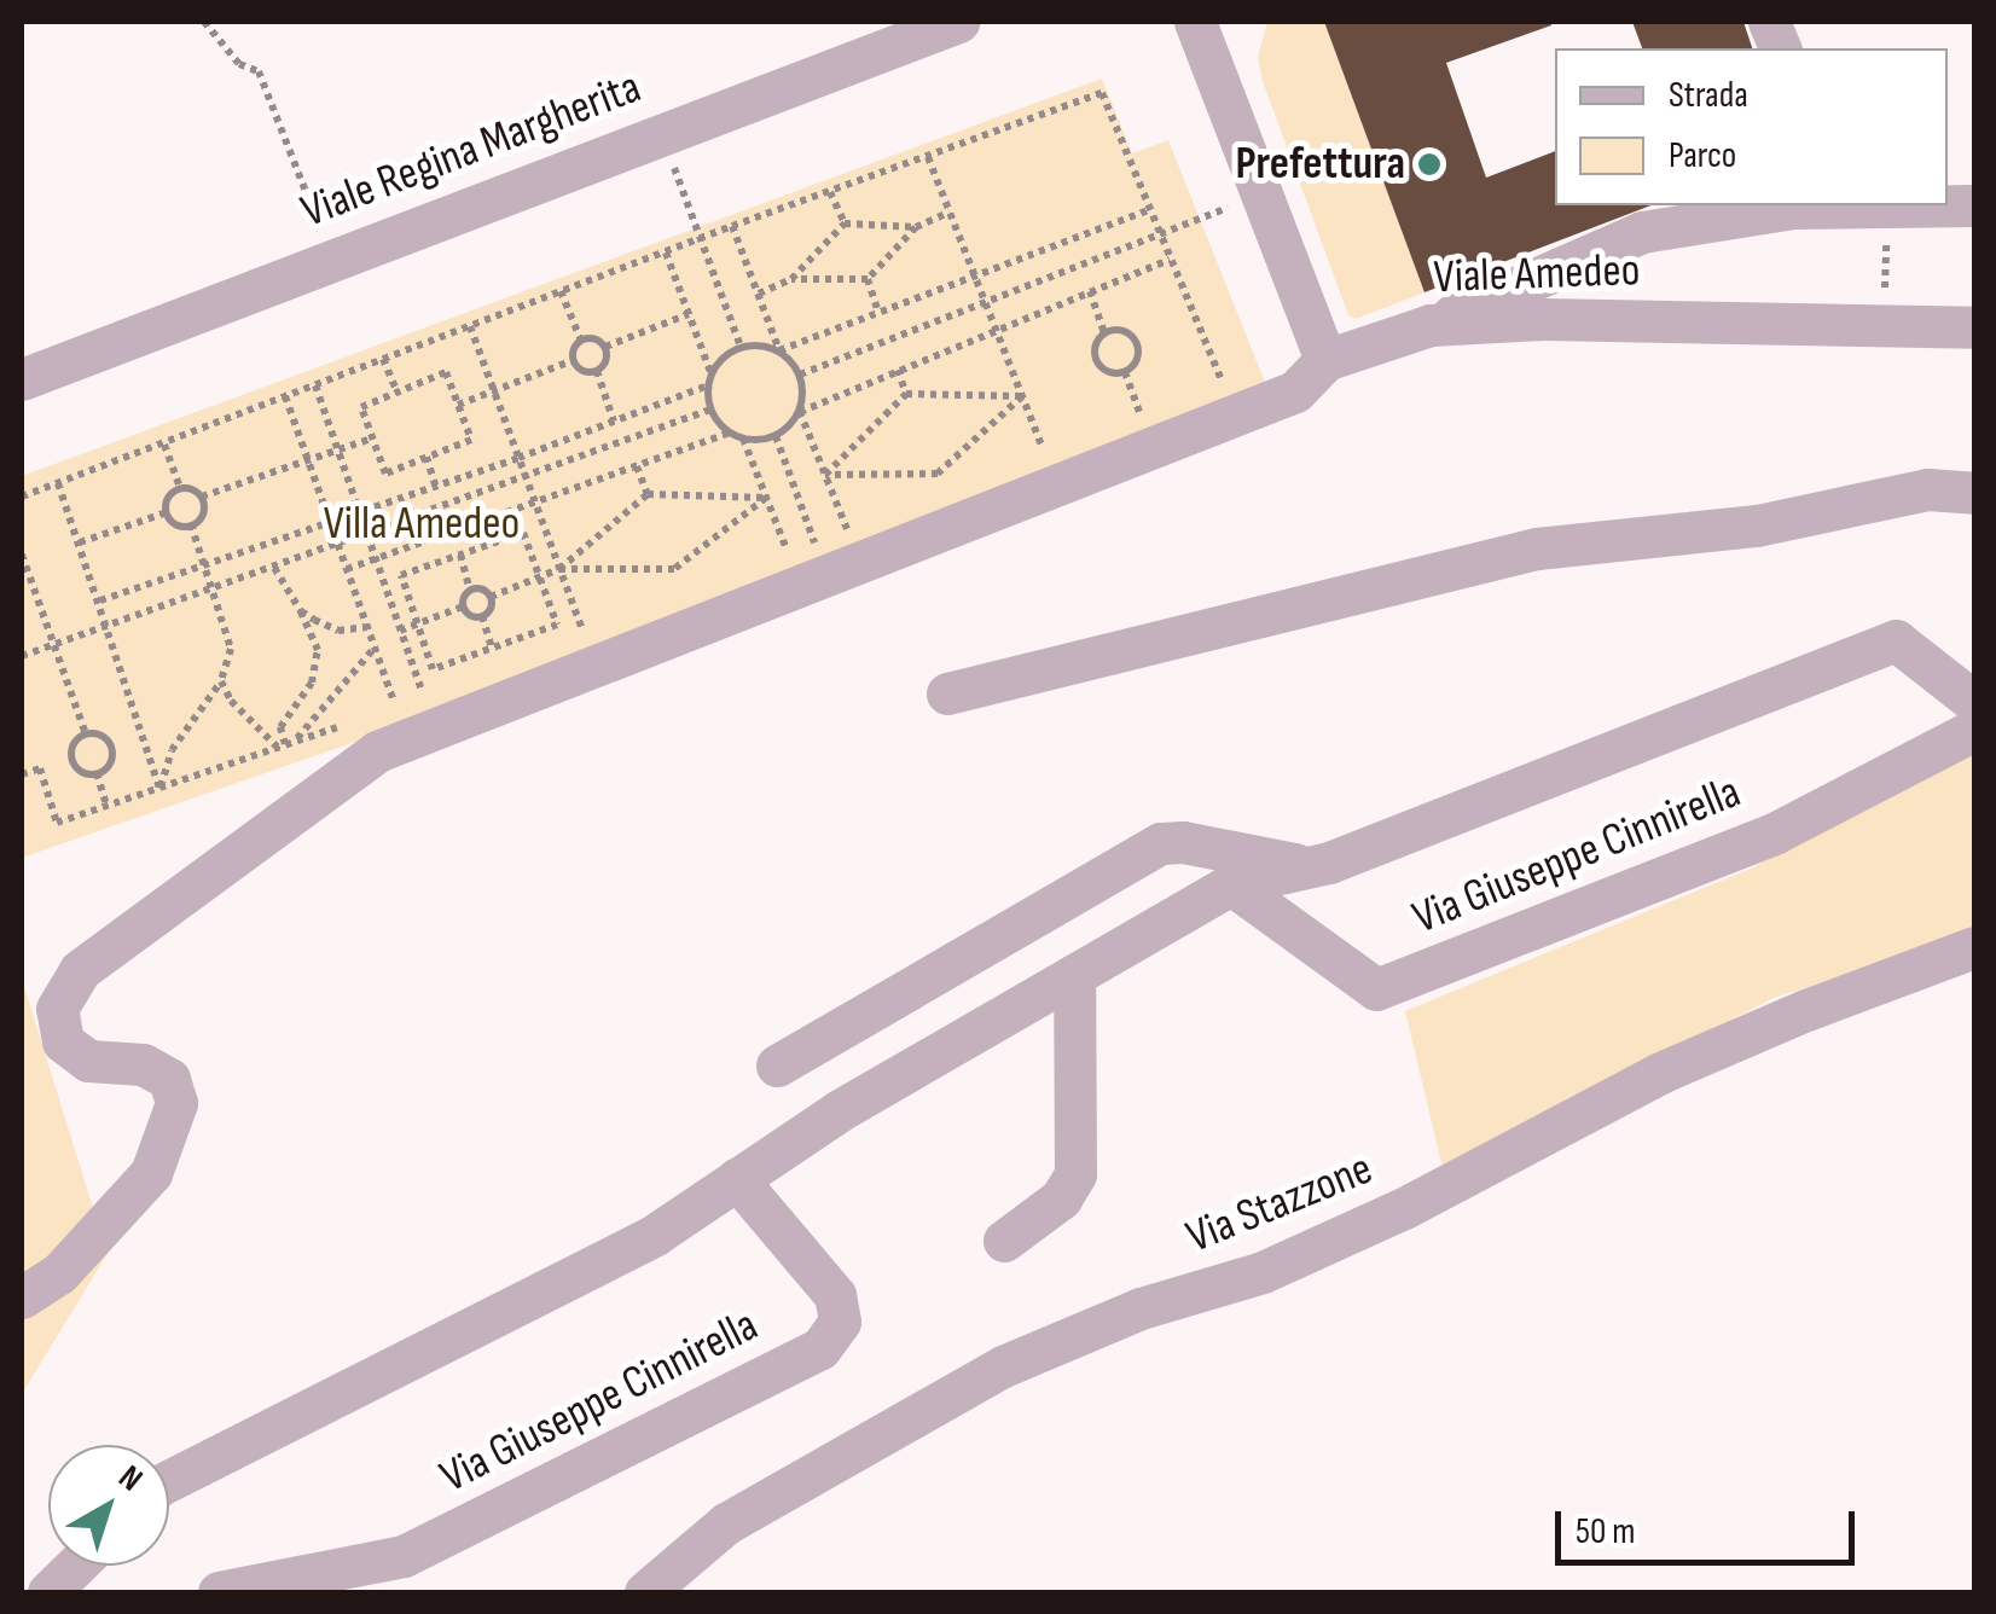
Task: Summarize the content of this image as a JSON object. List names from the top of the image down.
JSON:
{
  "streets": {
    "street": [
      "Viale Regina Margherita",
      "Viale Amedeo",
      "Via Giuseppe Cinnirella",
      "Via Stazzone"
    ]
  },
  "parks": ["Villa Amedeo"],
  "places": ["Prefettura"],
  "legend": ["Strada", "Parco"],
  "scale_bar": "50 m",
  "north": "top right"
}
